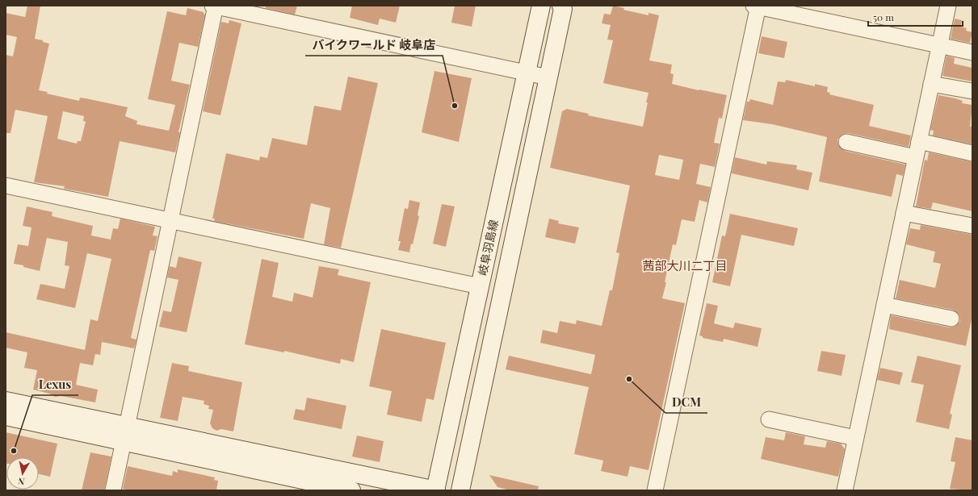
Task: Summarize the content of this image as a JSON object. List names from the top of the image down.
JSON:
{
  "streets": {
    "main road": ["岐阜羽島線"]
  },
  "districts": ["茜部大川二丁目"],
  "places": ["バイクワールド 岐阜店", "DCM", "Lexus"],
  "scale_bar": "50 m",
  "north": "bottom"
}
